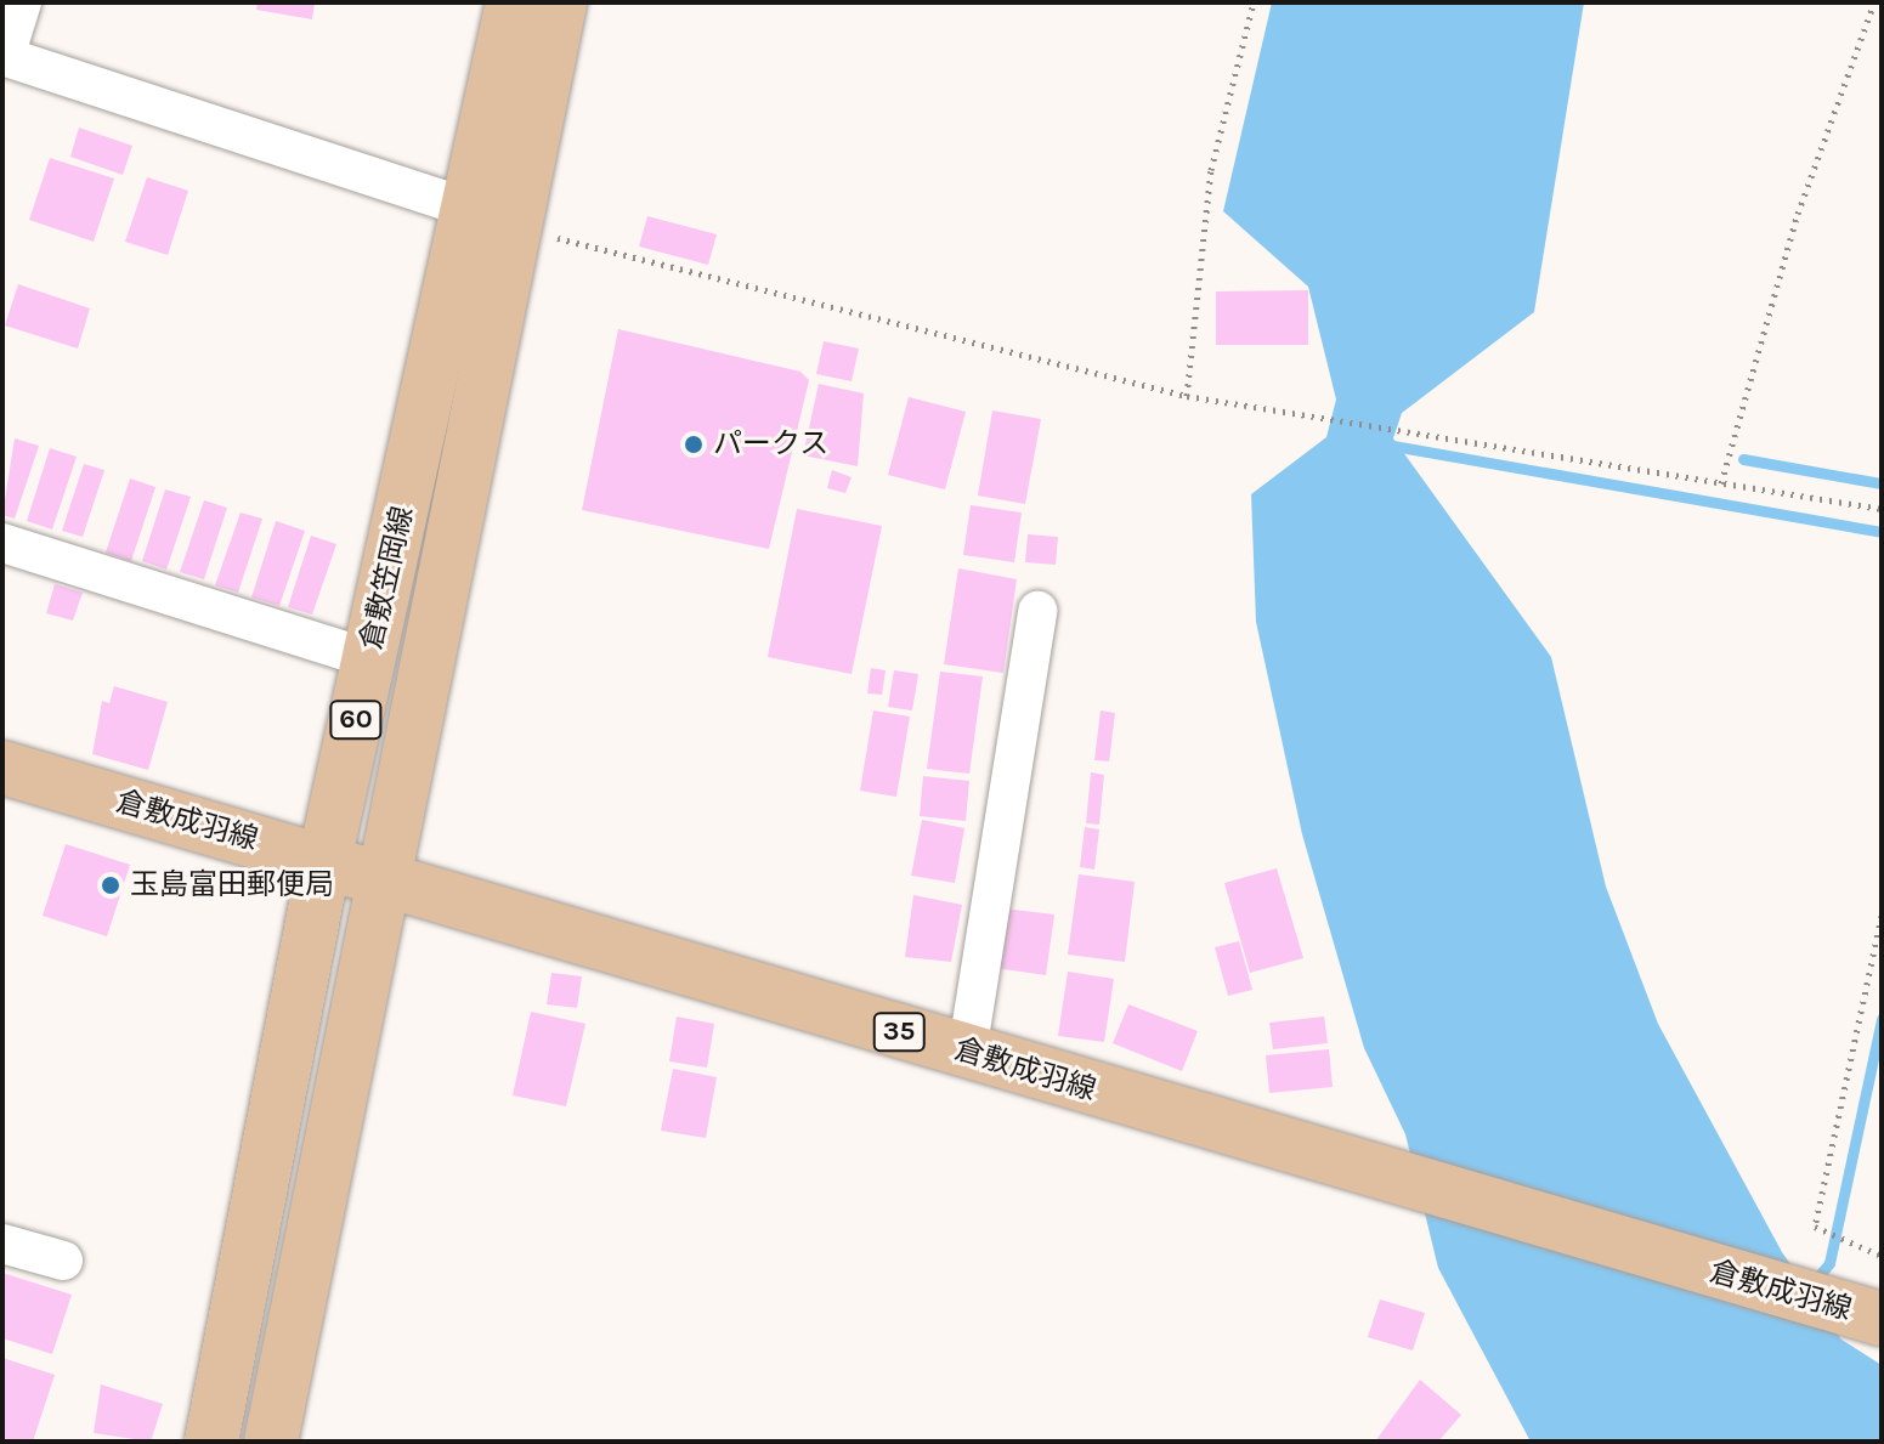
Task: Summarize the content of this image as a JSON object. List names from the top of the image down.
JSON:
{
  "streets": {
    "main road": [
      "倉敷笠岡線",
      "60",
      "倉敷成羽線",
      "35"
    ]
  },
  "crossings": [
    ["倉敷笠岡線", "倉敷成羽線"]
  ],
  "places": ["パークス", "玉島富田郵便局"]
}
